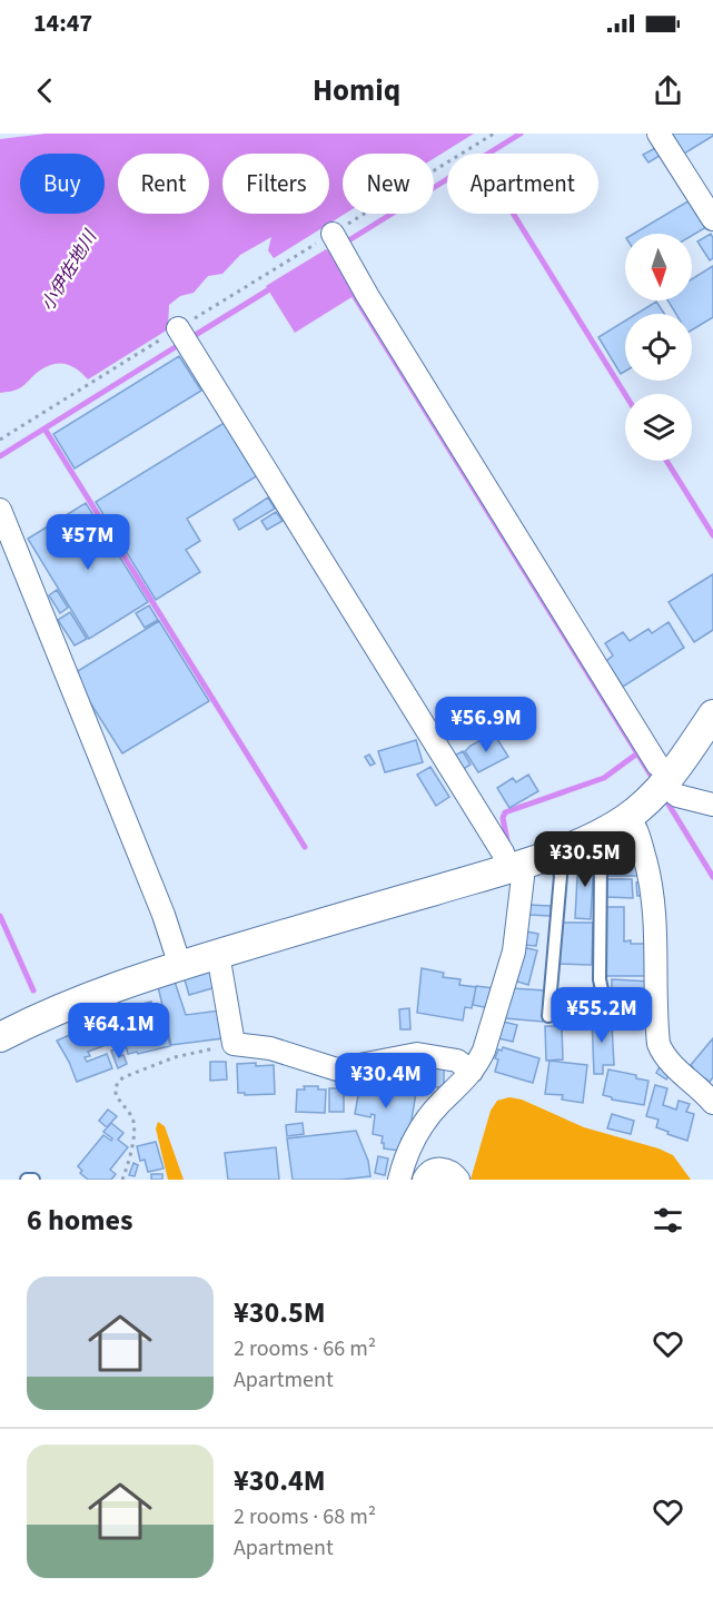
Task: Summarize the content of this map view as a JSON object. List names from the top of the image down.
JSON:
{
  "water": ["小伊佐地川"],
  "north": "bottom",
  "page": {
    "status": "14:47",
    "header": "Homiq",
    "chip": [
      "Buy",
      "Rent",
      "Filters",
      "New",
      "Apartment"
    ],
    "price": [
      "¥57M",
      "¥56.9M",
      "¥30.5M",
      "¥55.2M",
      "¥64.1M",
      "¥30.4M"
    ],
    "heading": "6 homes",
    "list": [
      {
        "name": "¥30.5M",
        "note": "2 rooms · 66 m² · Apartment"
      },
      {
        "name": "¥30.4M",
        "note": "2 rooms · 68 m² · Apartment"
      }
    ]
  }
}
